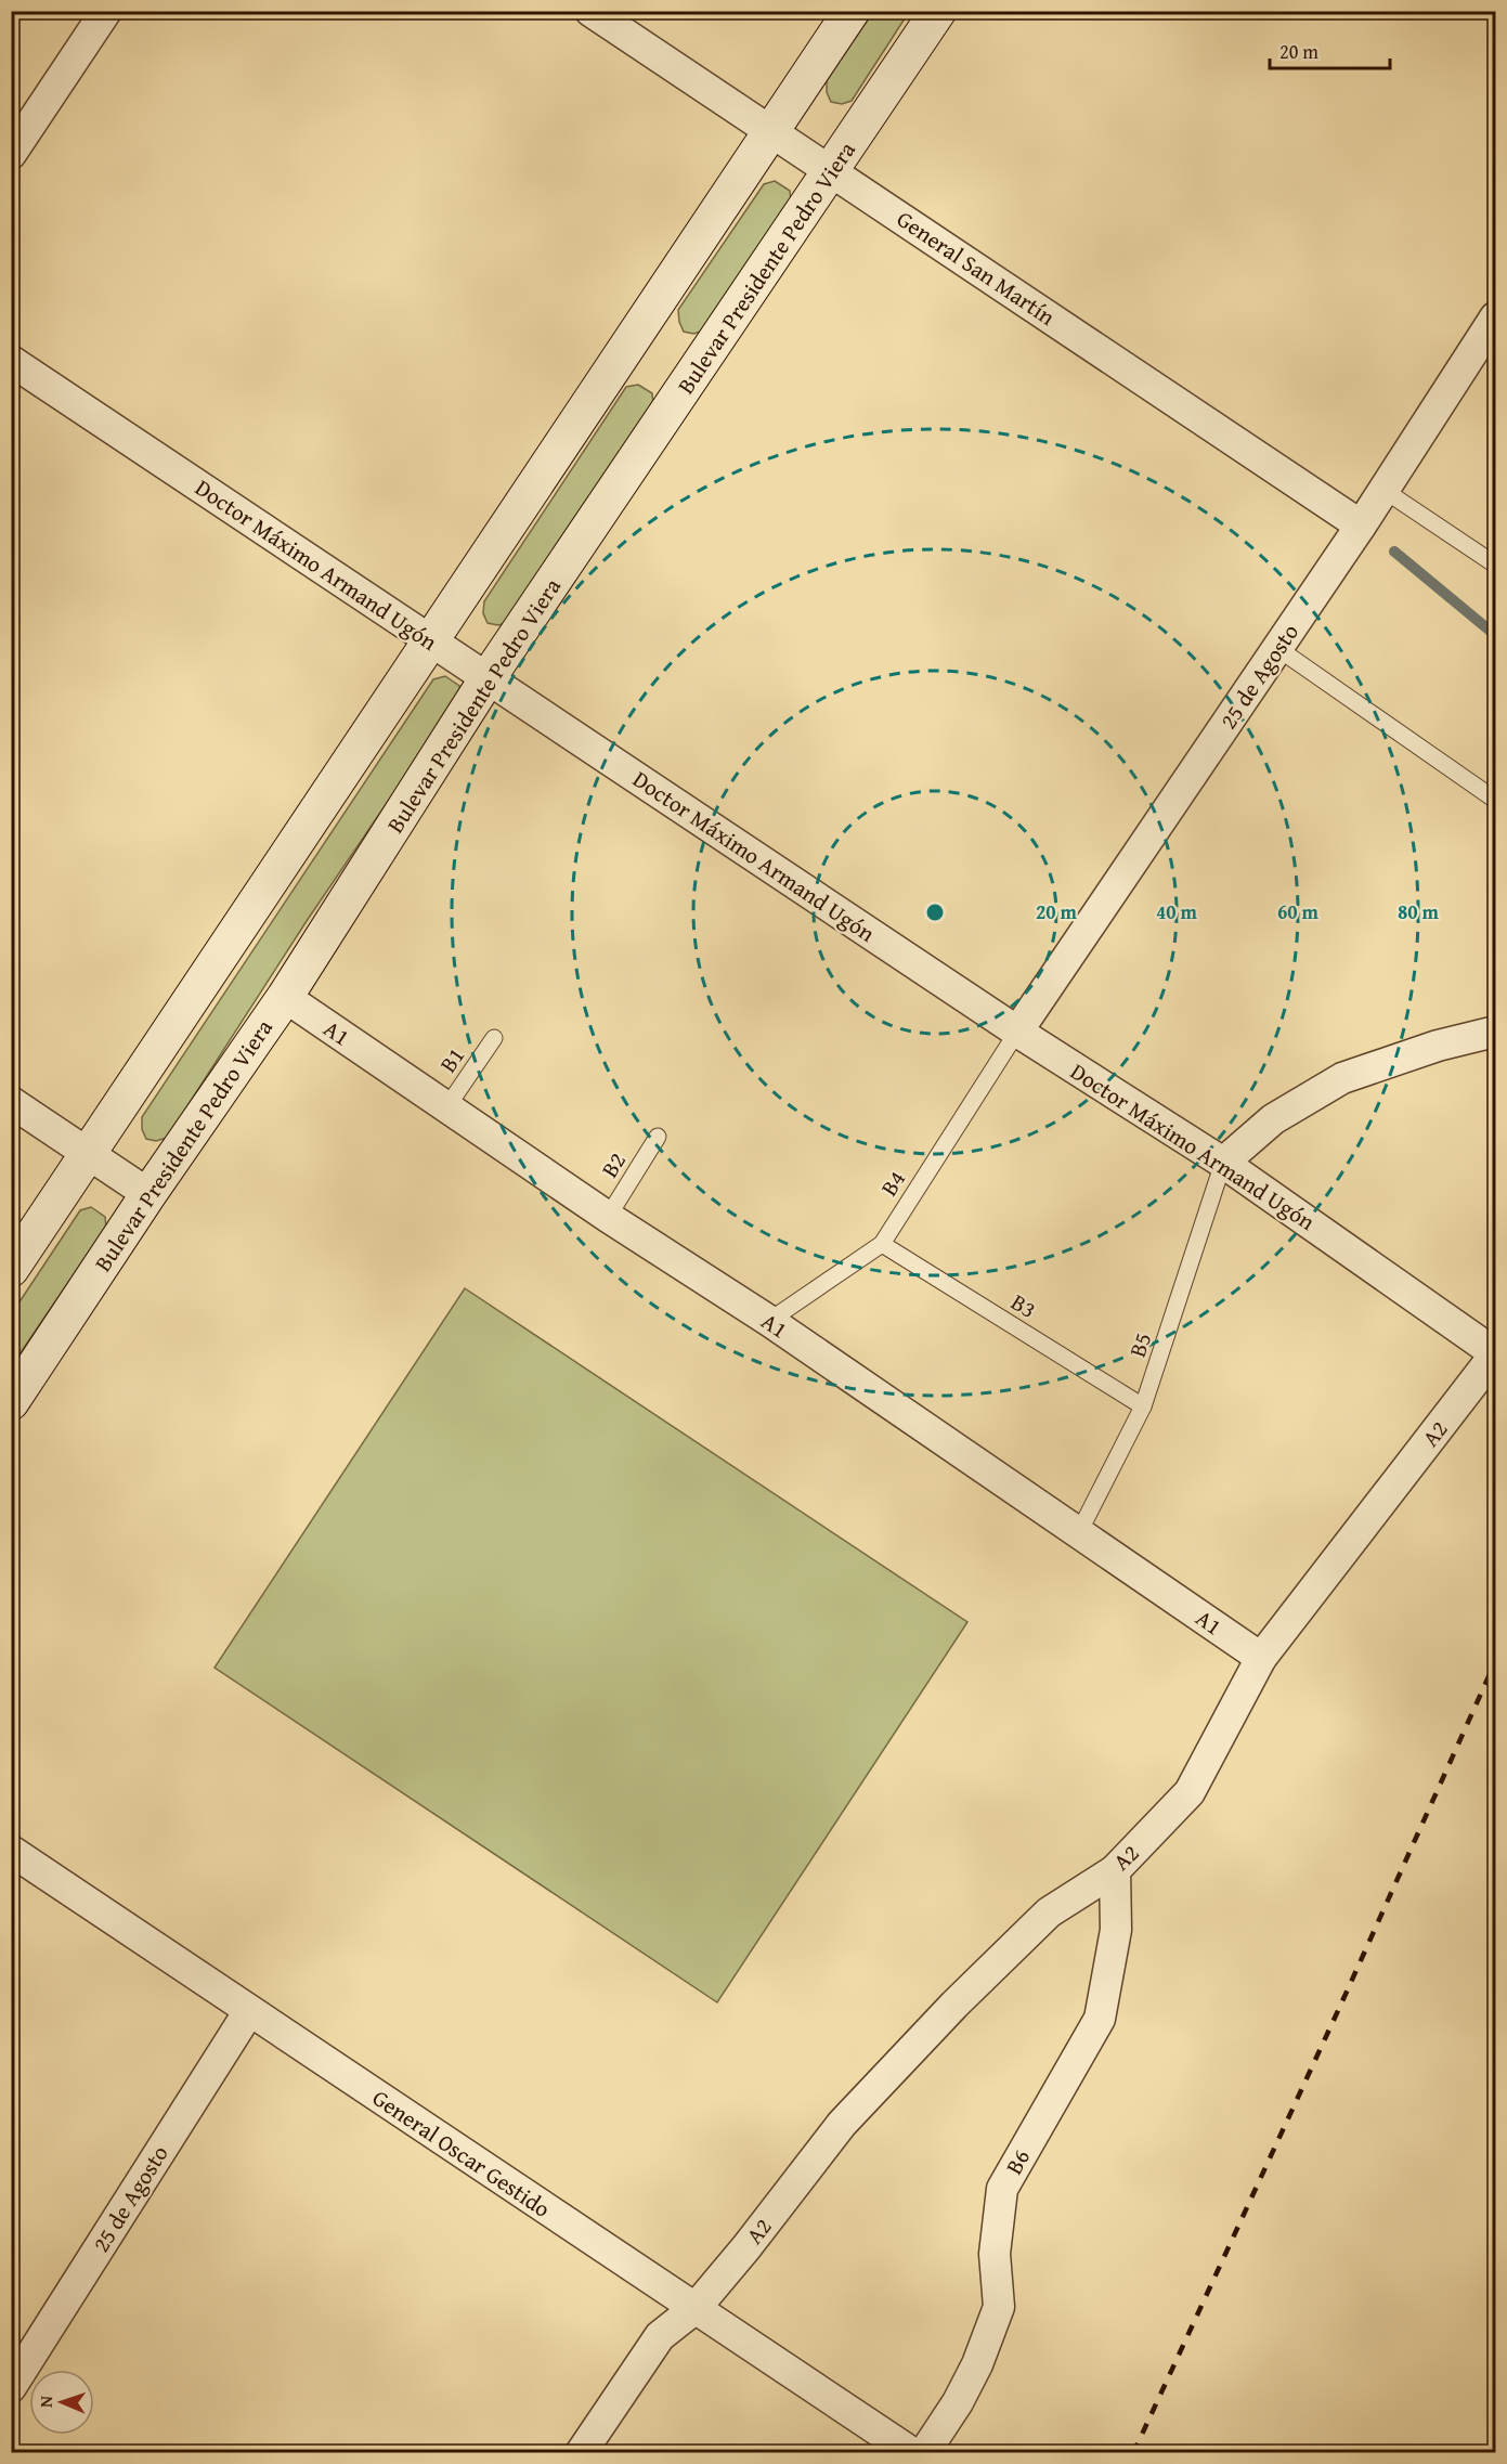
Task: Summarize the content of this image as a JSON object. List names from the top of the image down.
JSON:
{
  "streets": {
    "street": [
      "Bulevar Presidente Pedro Viera",
      "General San Martín",
      "Doctor Máximo Armand Ugón",
      "25 de Agosto",
      "A1",
      "A2",
      "General Oscar Gestido",
      "B6"
    ],
    "lane": [
      "B1",
      "B2",
      "B4",
      "B3",
      "B5"
    ]
  },
  "crossings": [
    ["Bulevar Presidente Pedro Viera", "General San Martín"],
    ["Bulevar Presidente Pedro Viera", "Doctor Máximo Armand Ugón"],
    ["Bulevar Presidente Pedro Viera", "A1"],
    ["General San Martín", "25 de Agosto"],
    ["Doctor Máximo Armand Ugón", "25 de Agosto"],
    ["Doctor Máximo Armand Ugón", "B4"],
    ["Doctor Máximo Armand Ugón", "B5"],
    ["Doctor Máximo Armand Ugón", "A2"],
    ["25 de Agosto", "B4"],
    ["25 de Agosto", "General Oscar Gestido"],
    ["A1", "B1"],
    ["A1", "B2"],
    ["A1", "B4"],
    ["A1", "B5"],
    ["A1", "A2"],
    ["B4", "B3"],
    ["B3", "B5"],
    ["A2", "General Oscar Gestido"],
    ["A2", "B6"]
  ],
  "scale_bar": "20 m",
  "north": "left",
  "rings": [
    "20 m",
    "40 m",
    "60 m",
    "80 m"
  ]
}
